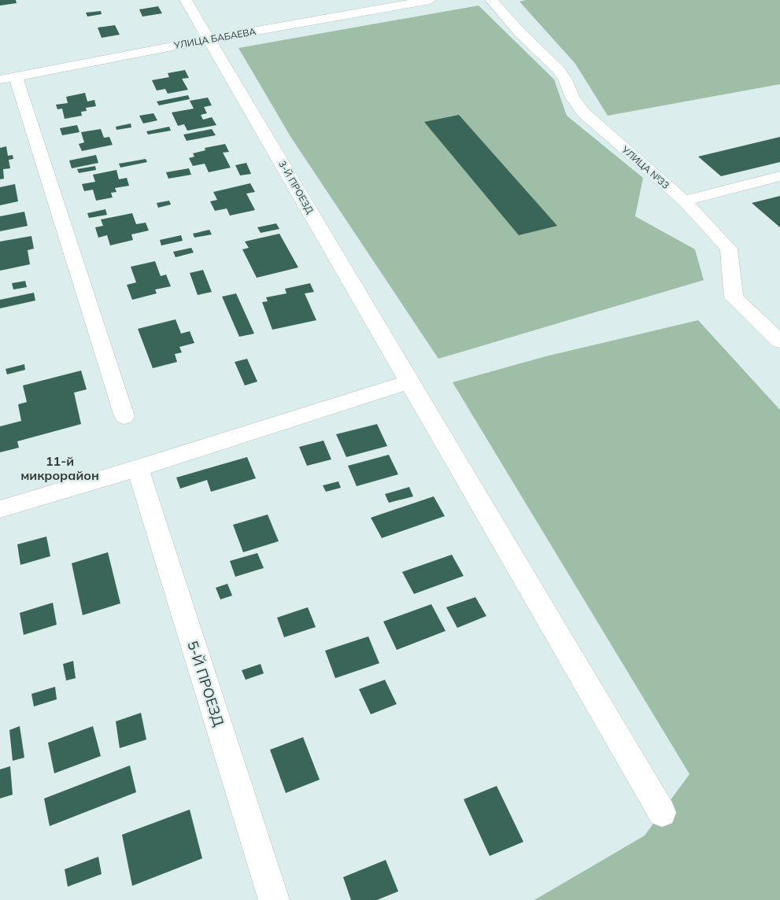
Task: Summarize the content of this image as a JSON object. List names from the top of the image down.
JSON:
{
  "streets": {
    "street": [
      "УЛИЦА БАБАЕВА",
      "УЛИЦА №33",
      "3-Й ПРОЕЗД",
      "5-Й ПРОЕЗД"
    ]
  },
  "crossings": [
    ["УЛИЦА БАБАЕВА", "3-Й ПРОЕЗД"]
  ],
  "districts": ["11-й микрорайон"]
}
